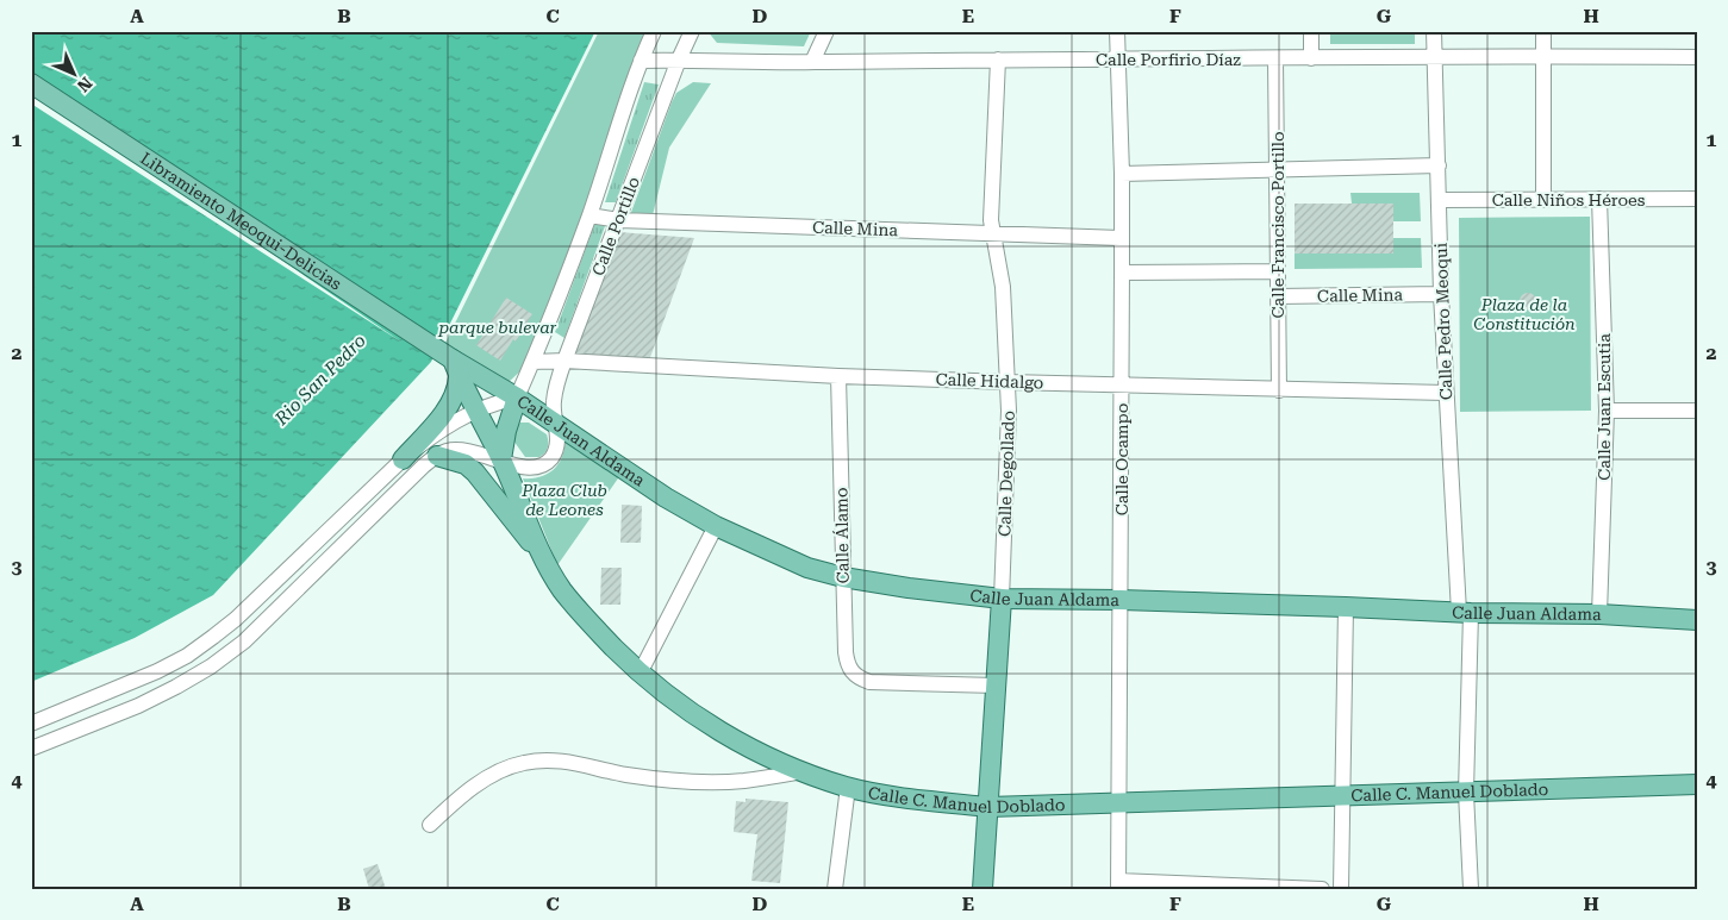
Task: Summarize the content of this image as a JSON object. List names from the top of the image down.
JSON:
{
  "streets": {
    "main road": [
      "Libramiento Meoqui-Delicias",
      "Calle Juan Aldama",
      "Calle Degollado",
      "Calle C. Manuel Doblado"
    ],
    "street": [
      "Calle Porfirio Díaz",
      "Calle Niños Héroes",
      "Calle Francisco Portillo",
      "Calle Portillo",
      "Calle Mina",
      "Calle Pedro Meoqui",
      "Calle Hidalgo",
      "Calle Juan Escutia",
      "Calle Ocampo",
      "Calle Álamo"
    ]
  },
  "crossings": [
    ["Calle Porfirio Díaz", "Calle Francisco Portillo"],
    ["Calle Porfirio Díaz", "Calle Portillo"],
    ["Calle Porfirio Díaz", "Calle Pedro Meoqui"],
    ["Calle Porfirio Díaz", "Calle Ocampo"],
    ["Calle Porfirio Díaz", "Calle Degollado"],
    ["Calle Niños Héroes", "Calle Pedro Meoqui"],
    ["Calle Niños Héroes", "Calle Juan Escutia"],
    ["Libramiento Meoqui-Delicias", "Calle Juan Aldama"],
    ["Libramiento Meoqui-Delicias", "Calle C. Manuel Doblado"],
    ["Calle Francisco Portillo", "Calle Mina"],
    ["Calle Francisco Portillo", "Calle Hidalgo"],
    ["Calle Portillo", "Calle Mina"],
    ["Calle Portillo", "Calle Hidalgo"],
    ["Calle Portillo", "Calle Juan Aldama"],
    ["Calle Portillo", "Calle C. Manuel Doblado"],
    ["Calle Mina", "Calle Pedro Meoqui"],
    ["Calle Mina", "Calle Ocampo"],
    ["Calle Mina", "Calle Degollado"],
    ["Calle Pedro Meoqui", "Calle Hidalgo"],
    ["Calle Pedro Meoqui", "Calle Juan Aldama"],
    ["Calle Pedro Meoqui", "Calle C. Manuel Doblado"],
    ["Calle Hidalgo", "Calle Ocampo"],
    ["Calle Hidalgo", "Calle Degollado"],
    ["Calle Hidalgo", "Calle Álamo"],
    ["Calle Juan Escutia", "Calle Juan Aldama"],
    ["Calle Juan Aldama", "Calle Ocampo"],
    ["Calle Juan Aldama", "Calle Degollado"],
    ["Calle Juan Aldama", "Calle Álamo"],
    ["Calle Juan Aldama", "Calle C. Manuel Doblado"],
    ["Calle Ocampo", "Calle C. Manuel Doblado"],
    ["Calle Degollado", "Calle Álamo"],
    ["Calle Degollado", "Calle C. Manuel Doblado"]
  ],
  "water": ["Rio San Pedro"],
  "parks": ["Plaza de la Constitución", "parque bulevar", "Plaza Club de Leones"],
  "north": "bottom right",
  "grid": {
    "columns": [
      "A",
      "B",
      "C",
      "D",
      "E",
      "F",
      "G",
      "H"
    ],
    "rows": [
      "1",
      "2",
      "3",
      "4"
    ]
  }
}
